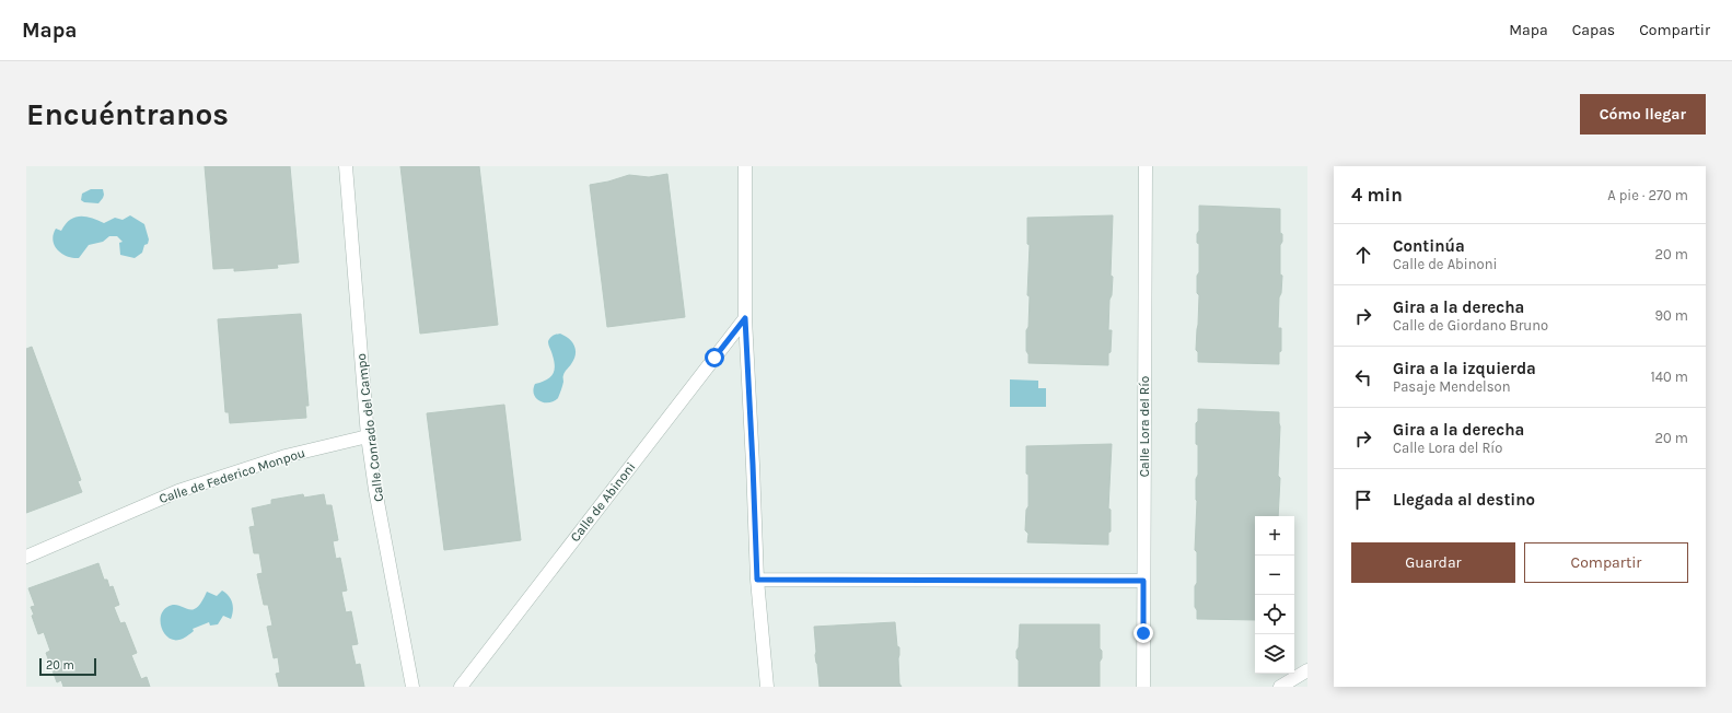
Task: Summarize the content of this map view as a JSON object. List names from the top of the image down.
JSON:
{
  "streets": {
    "street": [
      "Calle Lora del Río",
      "Calle Conrado del Campo",
      "Calle de Federico Monpou",
      "Calle de Abinoni"
    ]
  },
  "crossings": [
    ["Calle Conrado del Campo", "Calle de Federico Monpou"]
  ],
  "scale_bar": "20 m",
  "page": {
    "header": "Mapa",
    "nav": ["Mapa", "Capas", "Compartir"],
    "buttons": [
      "Cómo llegar",
      ["Guardar", "Compartir"]
    ],
    "title": "Encuéntranos",
    "heading": ["4 min", "A pie · 270 m"],
    "list": [
      ["Continúa", "Calle de Abinoni", "20 m"],
      ["Gira a la derecha", "Calle de Giordano Bruno", "90 m"],
      ["Gira a la izquierda", "Pasaje Mendelson", "140 m"],
      ["Gira a la derecha", "Calle Lora del Río", "20 m"],
      "Llegada al destino"
    ],
    "map_buttons": ["+", "−"],
    "scale": "20 m"
  }
}
